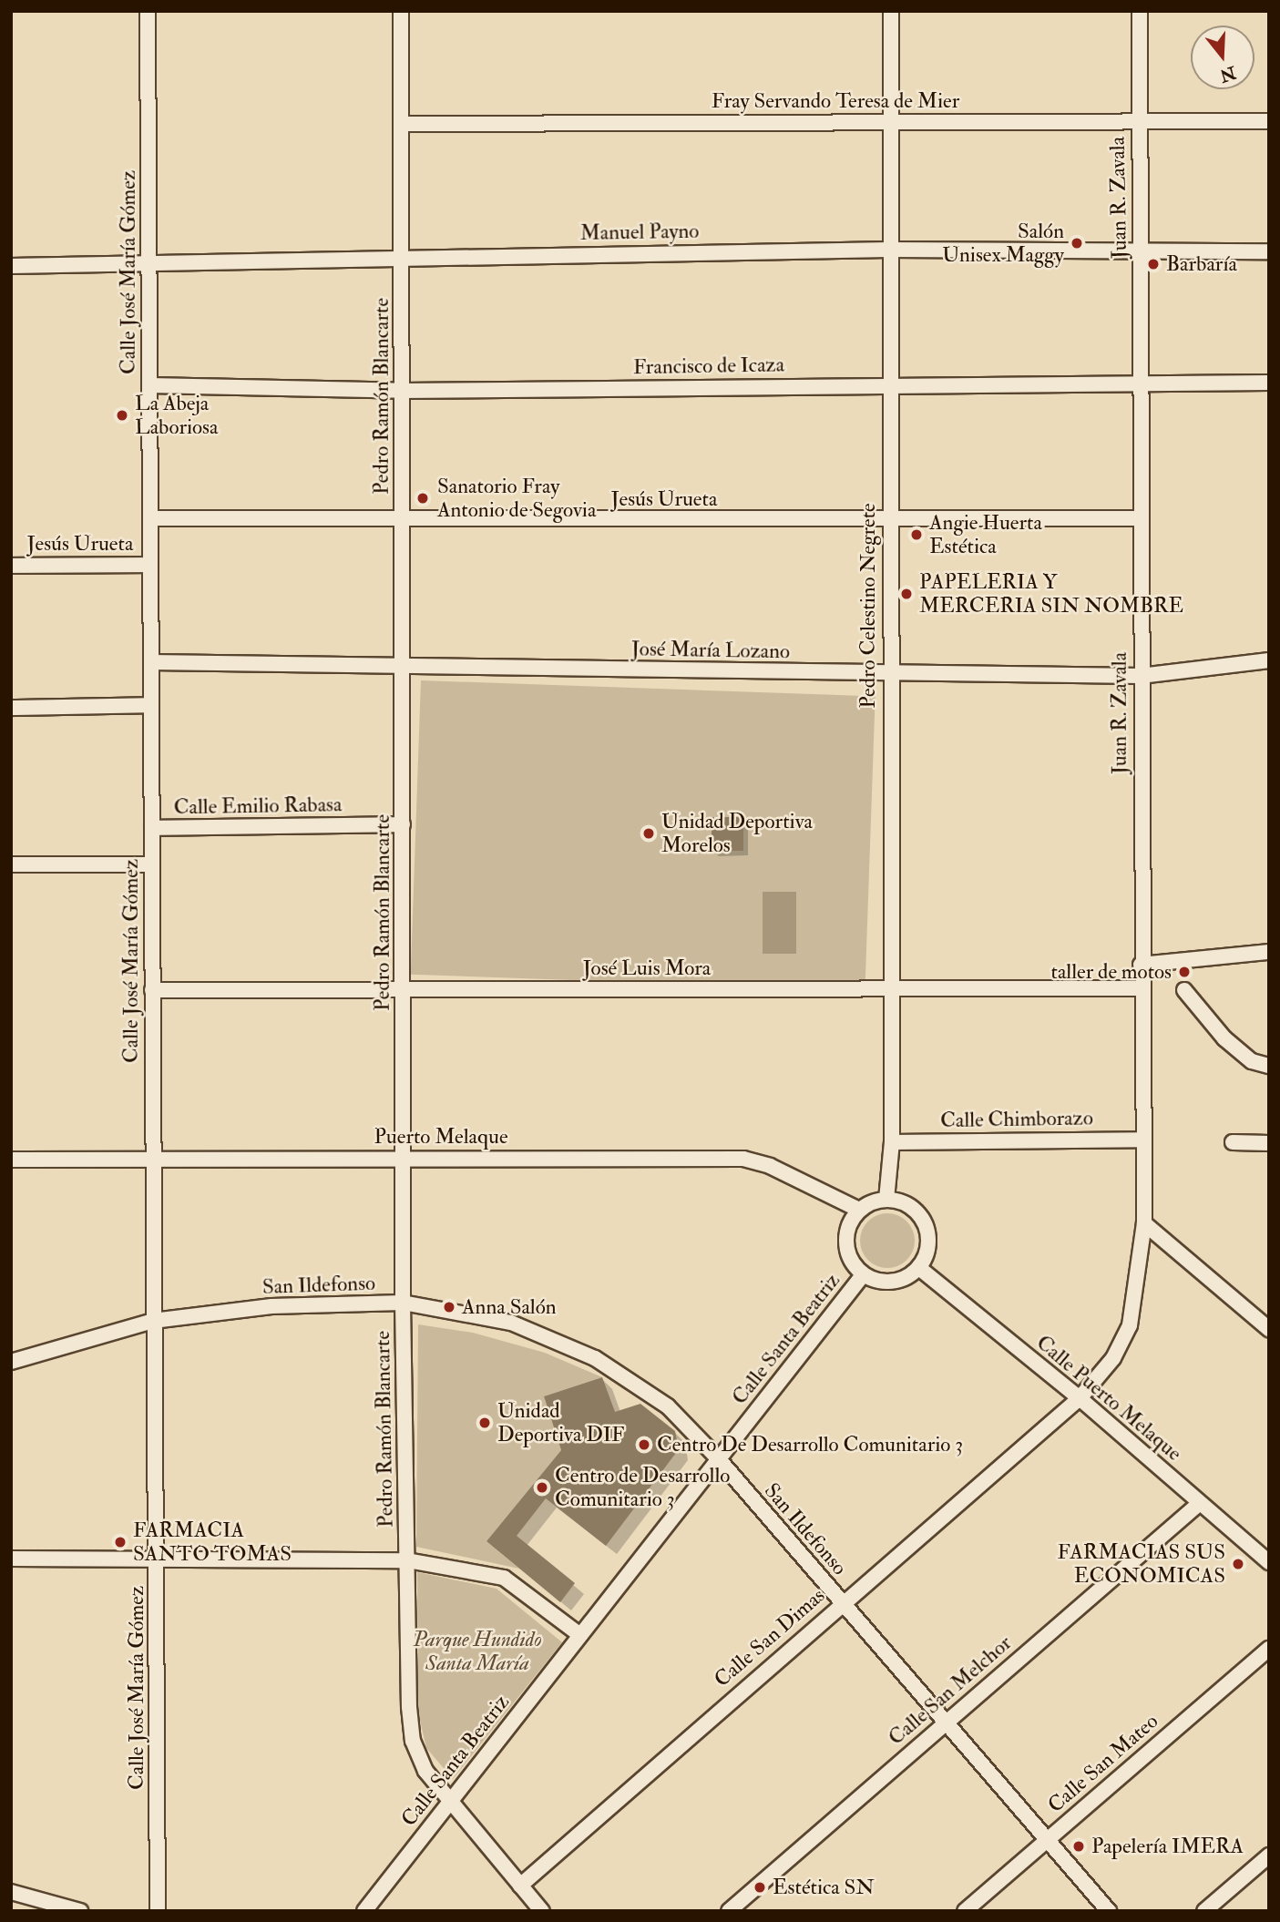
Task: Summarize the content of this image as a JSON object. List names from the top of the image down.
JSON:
{
  "streets": {
    "street": [
      "Fray Servando Teresa de Mier",
      "Juan R. Zavala",
      "Manuel Payno",
      "Calle José María Gómez",
      "Francisco de Icaza",
      "Pedro Ramón Blancarte",
      "Jesús Urueta",
      "Pedro Celestino Negrete",
      "José María Lozano",
      "Calle Emilio Rabasa",
      "José Luis Mora",
      "Calle Chimborazo",
      "Puerto Melaque",
      "San Ildefonso",
      "Calle Santa Beatriz",
      "Calle Puerto Melaque",
      "Calle San Dimas",
      "Calle San Melchor",
      "Calle San Mateo"
    ]
  },
  "crossings": [
    ["Fray Servando Teresa de Mier", "Juan R. Zavala"],
    ["Fray Servando Teresa de Mier", "Pedro Ramón Blancarte"],
    ["Fray Servando Teresa de Mier", "Pedro Celestino Negrete"],
    ["Juan R. Zavala", "Manuel Payno"],
    ["Juan R. Zavala", "Francisco de Icaza"],
    ["Juan R. Zavala", "Jesús Urueta"],
    ["Juan R. Zavala", "José María Lozano"],
    ["Juan R. Zavala", "José Luis Mora"],
    ["Juan R. Zavala", "Calle Chimborazo"],
    ["Juan R. Zavala", "Calle Puerto Melaque"],
    ["Juan R. Zavala", "Calle San Dimas"],
    ["Manuel Payno", "Calle José María Gómez"],
    ["Manuel Payno", "Pedro Ramón Blancarte"],
    ["Manuel Payno", "Pedro Celestino Negrete"],
    ["Calle José María Gómez", "Francisco de Icaza"],
    ["Calle José María Gómez", "Jesús Urueta"],
    ["Calle José María Gómez", "José María Lozano"],
    ["Calle José María Gómez", "Calle Emilio Rabasa"],
    ["Calle José María Gómez", "José Luis Mora"],
    ["Calle José María Gómez", "Puerto Melaque"],
    ["Calle José María Gómez", "San Ildefonso"],
    ["Francisco de Icaza", "Pedro Ramón Blancarte"],
    ["Francisco de Icaza", "Pedro Celestino Negrete"],
    ["Pedro Ramón Blancarte", "Jesús Urueta"],
    ["Pedro Ramón Blancarte", "José María Lozano"],
    ["Pedro Ramón Blancarte", "Calle Emilio Rabasa"],
    ["Pedro Ramón Blancarte", "José Luis Mora"],
    ["Pedro Ramón Blancarte", "Puerto Melaque"],
    ["Pedro Ramón Blancarte", "San Ildefonso"],
    ["Pedro Ramón Blancarte", "Calle Santa Beatriz"],
    ["Pedro Ramón Blancarte", "Calle San Dimas"],
    ["Jesús Urueta", "Pedro Celestino Negrete"],
    ["Pedro Celestino Negrete", "José María Lozano"],
    ["Pedro Celestino Negrete", "José Luis Mora"],
    ["Pedro Celestino Negrete", "Calle Chimborazo"],
    ["Pedro Celestino Negrete", "Puerto Melaque"],
    ["Pedro Celestino Negrete", "Calle Santa Beatriz"],
    ["Pedro Celestino Negrete", "Calle Puerto Melaque"],
    ["Puerto Melaque", "Calle Santa Beatriz"],
    ["Puerto Melaque", "Calle Puerto Melaque"],
    ["San Ildefonso", "Calle Santa Beatriz"],
    ["San Ildefonso", "Calle San Dimas"],
    ["San Ildefonso", "Calle San Melchor"],
    ["San Ildefonso", "Calle San Mateo"],
    ["Calle Santa Beatriz", "Calle Puerto Melaque"],
    ["Calle Puerto Melaque", "Calle San Dimas"],
    ["Calle Puerto Melaque", "Calle San Melchor"]
  ],
  "parks": ["Parque Hundido Santa María"],
  "places": [
    "Salón Unisex Maggy",
    "Barbaría",
    "La Abeja Laboriosa",
    "Sanatorio Fray Antonio de Segovia",
    "Angie Huerta Estética",
    "PAPELERIA Y MERCERIA SIN NOMBRE",
    "Unidad Deportiva Morelos",
    "taller de motos",
    "Anna Salón",
    "Unidad Deportiva DIF",
    "Centro De Desarrollo Comunitario 3",
    "Centro de Desarrollo Comunitario 3",
    "FARMACIA SANTO TOMAS",
    "FARMACIAS SUS ECONOMICAS",
    "Papelería IMERA",
    "Estética SN"
  ],
  "north": "bottom"
}
